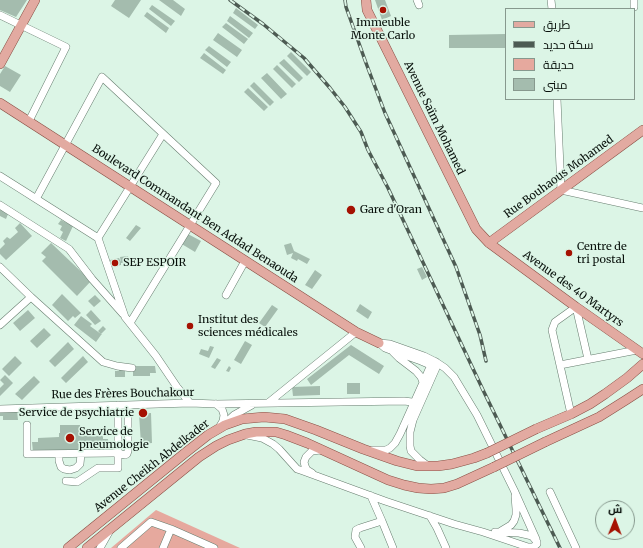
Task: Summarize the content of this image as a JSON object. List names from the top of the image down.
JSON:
{
  "streets": {
    "main road": [
      "Avenue Saïm Mohamed",
      "Rue Bouhaous Mohamed",
      "Boulevard Commandant Ben Addad Benaouda",
      "Avenue des 40 Martyrs",
      "Avenue Cheikh Abdelkader"
    ],
    "street": ["Rue des Frères Bouchakour"]
  },
  "crossings": [
    ["Avenue Saïm Mohamed", "Rue Bouhaous Mohamed"],
    ["Avenue Saïm Mohamed", "Avenue des 40 Martyrs"],
    ["Rue Bouhaous Mohamed", "Avenue des 40 Martyrs"]
  ],
  "places": [
    "Immeuble Monte Carlo",
    "Gare d'Oran",
    "Centre de tri postal",
    "SEP ESPOIR",
    "Institut des sciences médicales",
    "Service de psychiatrie",
    "Service de pneumologie"
  ],
  "legend": [
    "طريق",
    "سكة حديد",
    "حديقة",
    "مبنى"
  ],
  "north": "top"
}
